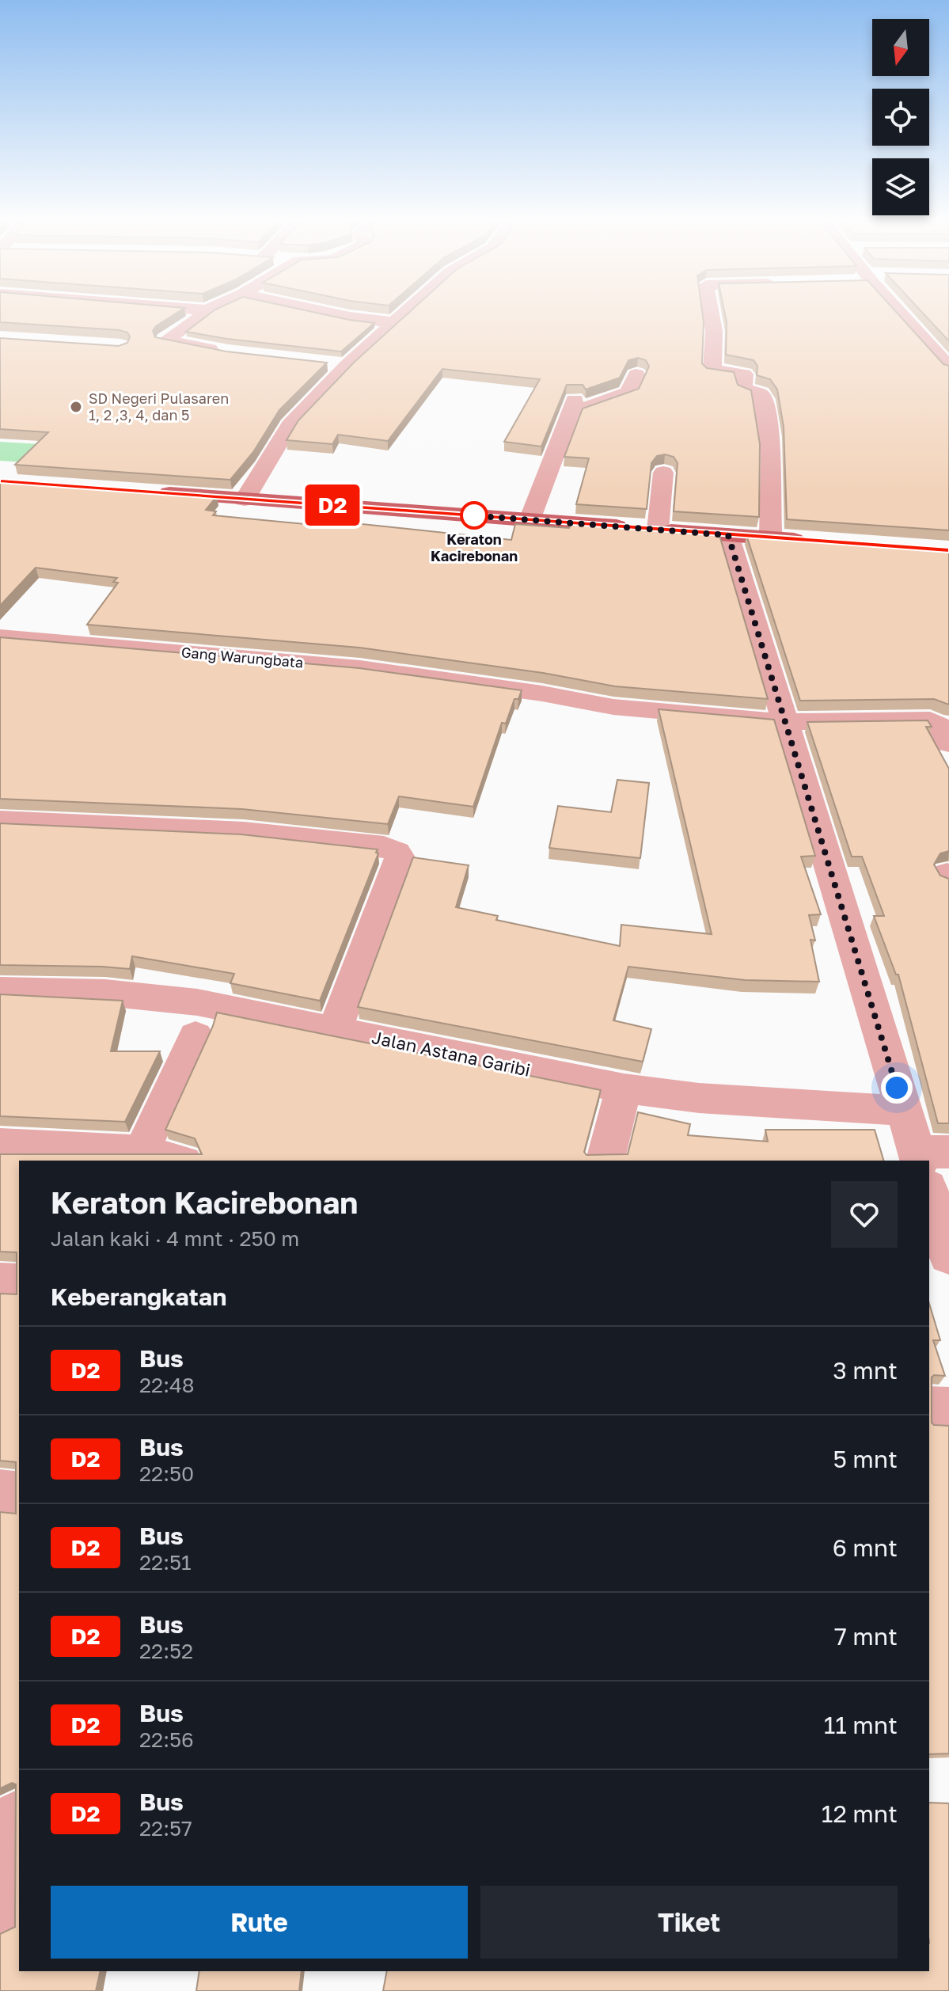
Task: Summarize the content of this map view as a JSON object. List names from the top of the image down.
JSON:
{
  "streets": {
    "street": ["Gang Warungbata", "Jalan Astana Garibi"]
  },
  "places": ["SD Negeri Pulasaren 1, 2 ,3, 4, dan 5", "Keraton Kacirebonan"],
  "lines": ["bus line D2"],
  "north": "bottom",
  "page": {
    "on_map": "D2",
    "heading": [
      ["Keraton Kacirebonan", "Jalan kaki · 4 mnt · 250 m"],
      "Keberangkatan"
    ],
    "list": [
      {
        "mark": "D2",
        "name": "Bus",
        "note": "22:48",
        "value": "3 mnt"
      },
      {
        "mark": "D2",
        "name": "Bus",
        "note": "22:50",
        "value": "5 mnt"
      },
      {
        "mark": "D2",
        "name": "Bus",
        "note": "22:51",
        "value": "6 mnt"
      },
      {
        "mark": "D2",
        "name": "Bus",
        "note": "22:52",
        "value": "7 mnt"
      },
      {
        "mark": "D2",
        "name": "Bus",
        "note": "22:56",
        "value": "11 mnt"
      },
      {
        "mark": "D2",
        "name": "Bus",
        "note": "22:57",
        "value": "12 mnt"
      }
    ],
    "buttons": ["Rute", "Tiket"]
  }
}
